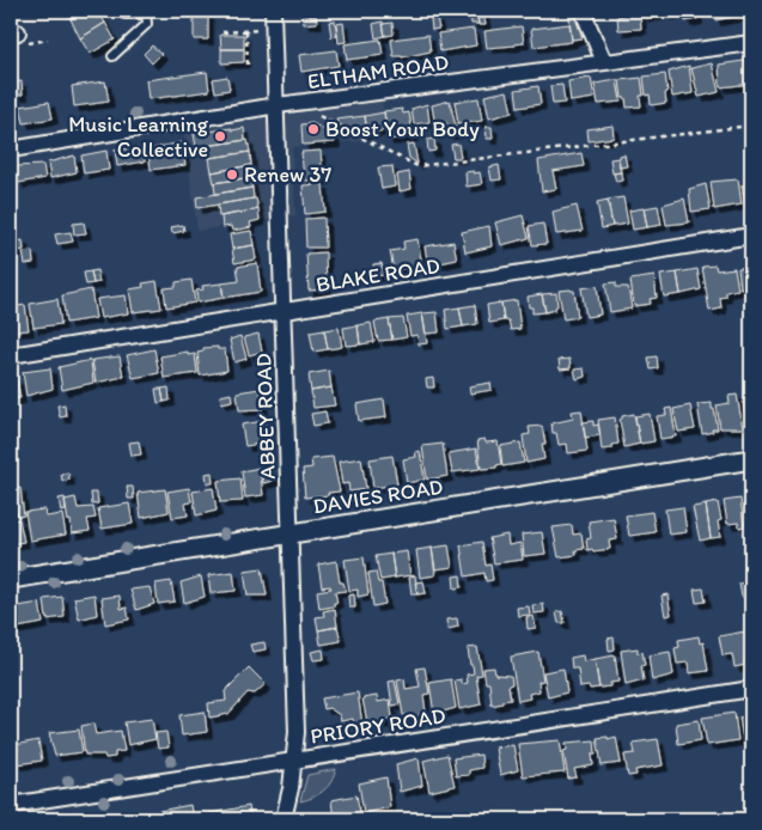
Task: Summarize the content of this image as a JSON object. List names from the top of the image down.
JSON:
{
  "streets": {
    "street": [
      "ELTHAM ROAD",
      "BLAKE ROAD",
      "ABBEY ROAD",
      "DAVIES ROAD",
      "PRIORY ROAD"
    ]
  },
  "crossings": [
    ["ELTHAM ROAD", "ABBEY ROAD"],
    ["BLAKE ROAD", "ABBEY ROAD"],
    ["ABBEY ROAD", "DAVIES ROAD"],
    ["ABBEY ROAD", "PRIORY ROAD"]
  ],
  "places": ["Boost Your Body", "Music Learning Collective", "Renew 37"]
}
